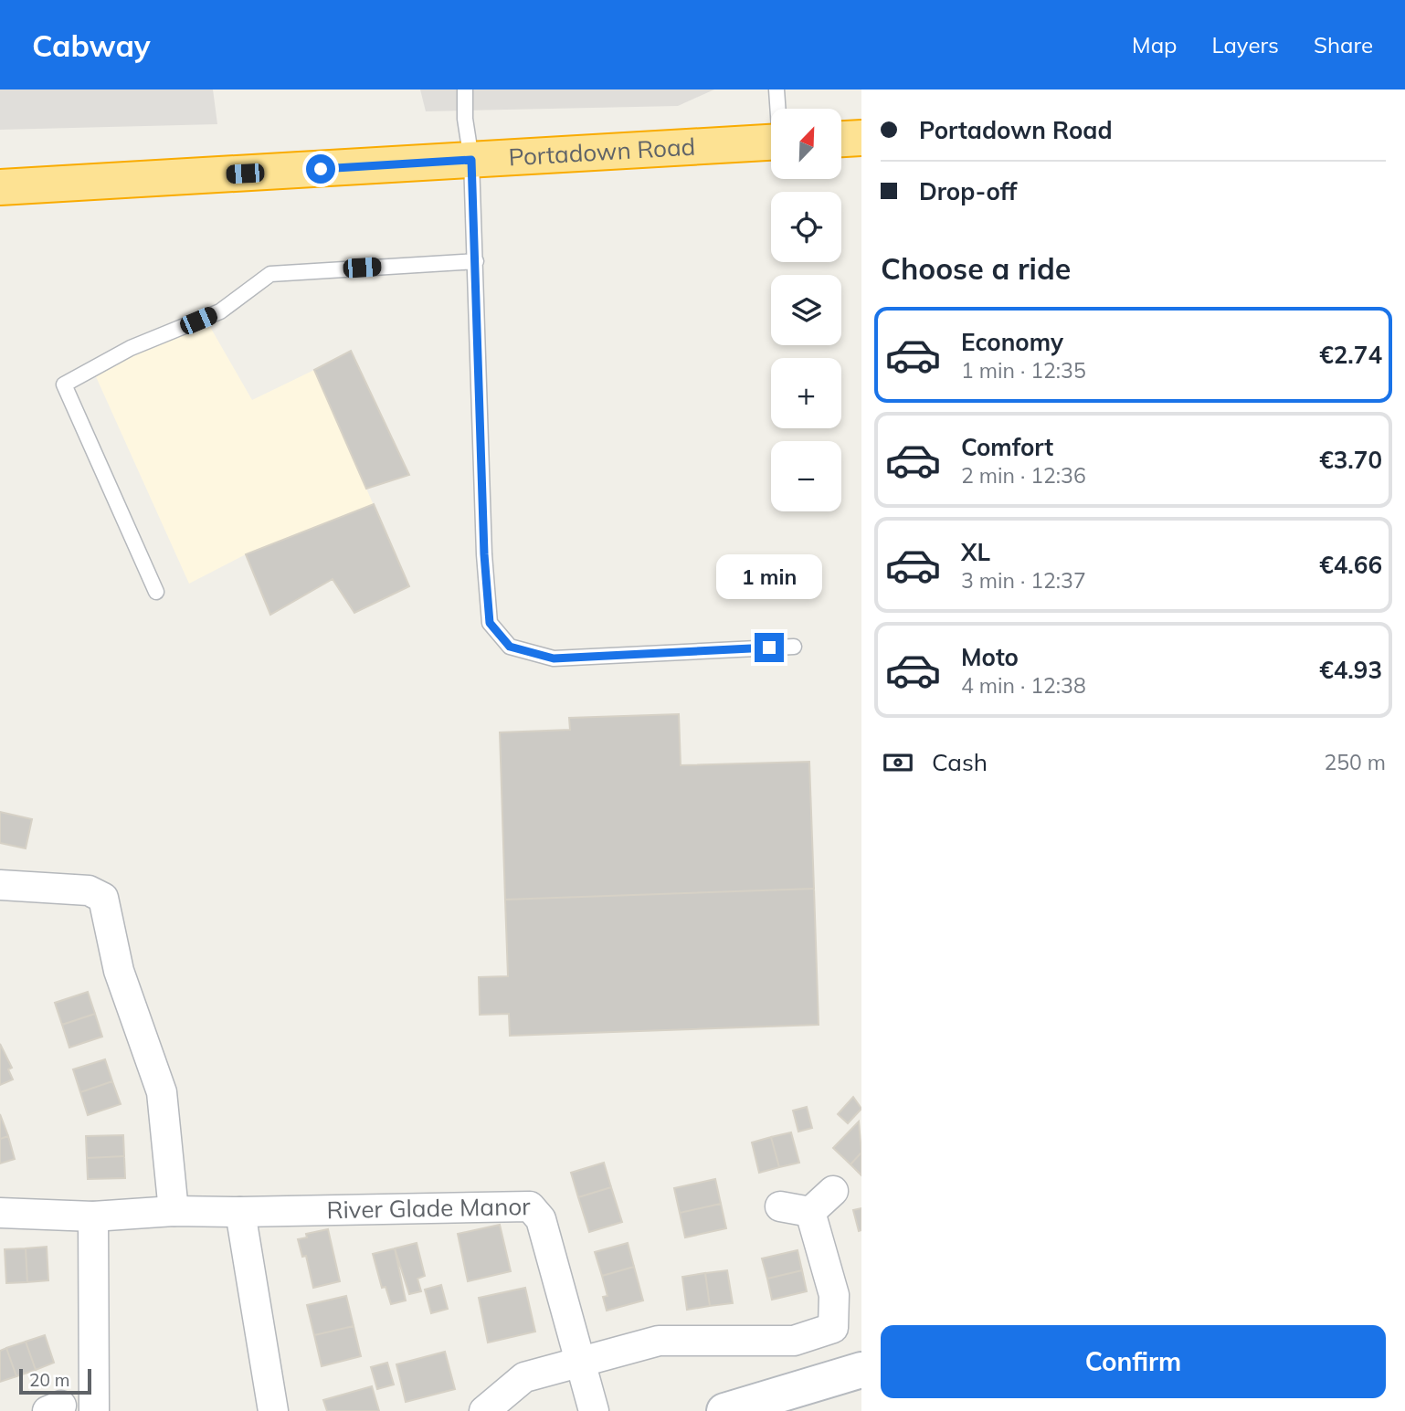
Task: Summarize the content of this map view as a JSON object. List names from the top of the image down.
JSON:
{
  "streets": {
    "highway": ["Portadown Road"],
    "street": ["River Glade Manor"]
  },
  "scale_bar": "20 m",
  "north": "top right",
  "page": {
    "header": "Cabway",
    "nav": ["Map", "Layers", "Share"],
    "banner": ["Portadown Road", "Drop-off"],
    "map_buttons": ["+", "−"],
    "heading": "Choose a ride",
    "list": [
      {
        "name": "Economy",
        "note": "1 min · 12:35",
        "value": "€2.74"
      },
      {
        "name": "Comfort",
        "note": "2 min · 12:36",
        "value": "€3.70"
      },
      {
        "name": "XL",
        "note": "3 min · 12:37",
        "value": "€4.66"
      },
      {
        "name": "Moto",
        "note": "4 min · 12:38",
        "value": "€4.93"
      }
    ],
    "bubble": "1 min",
    "pay": ["Cash", "250 m"],
    "buttons": "Confirm",
    "scale": "20 m"
  }
}
